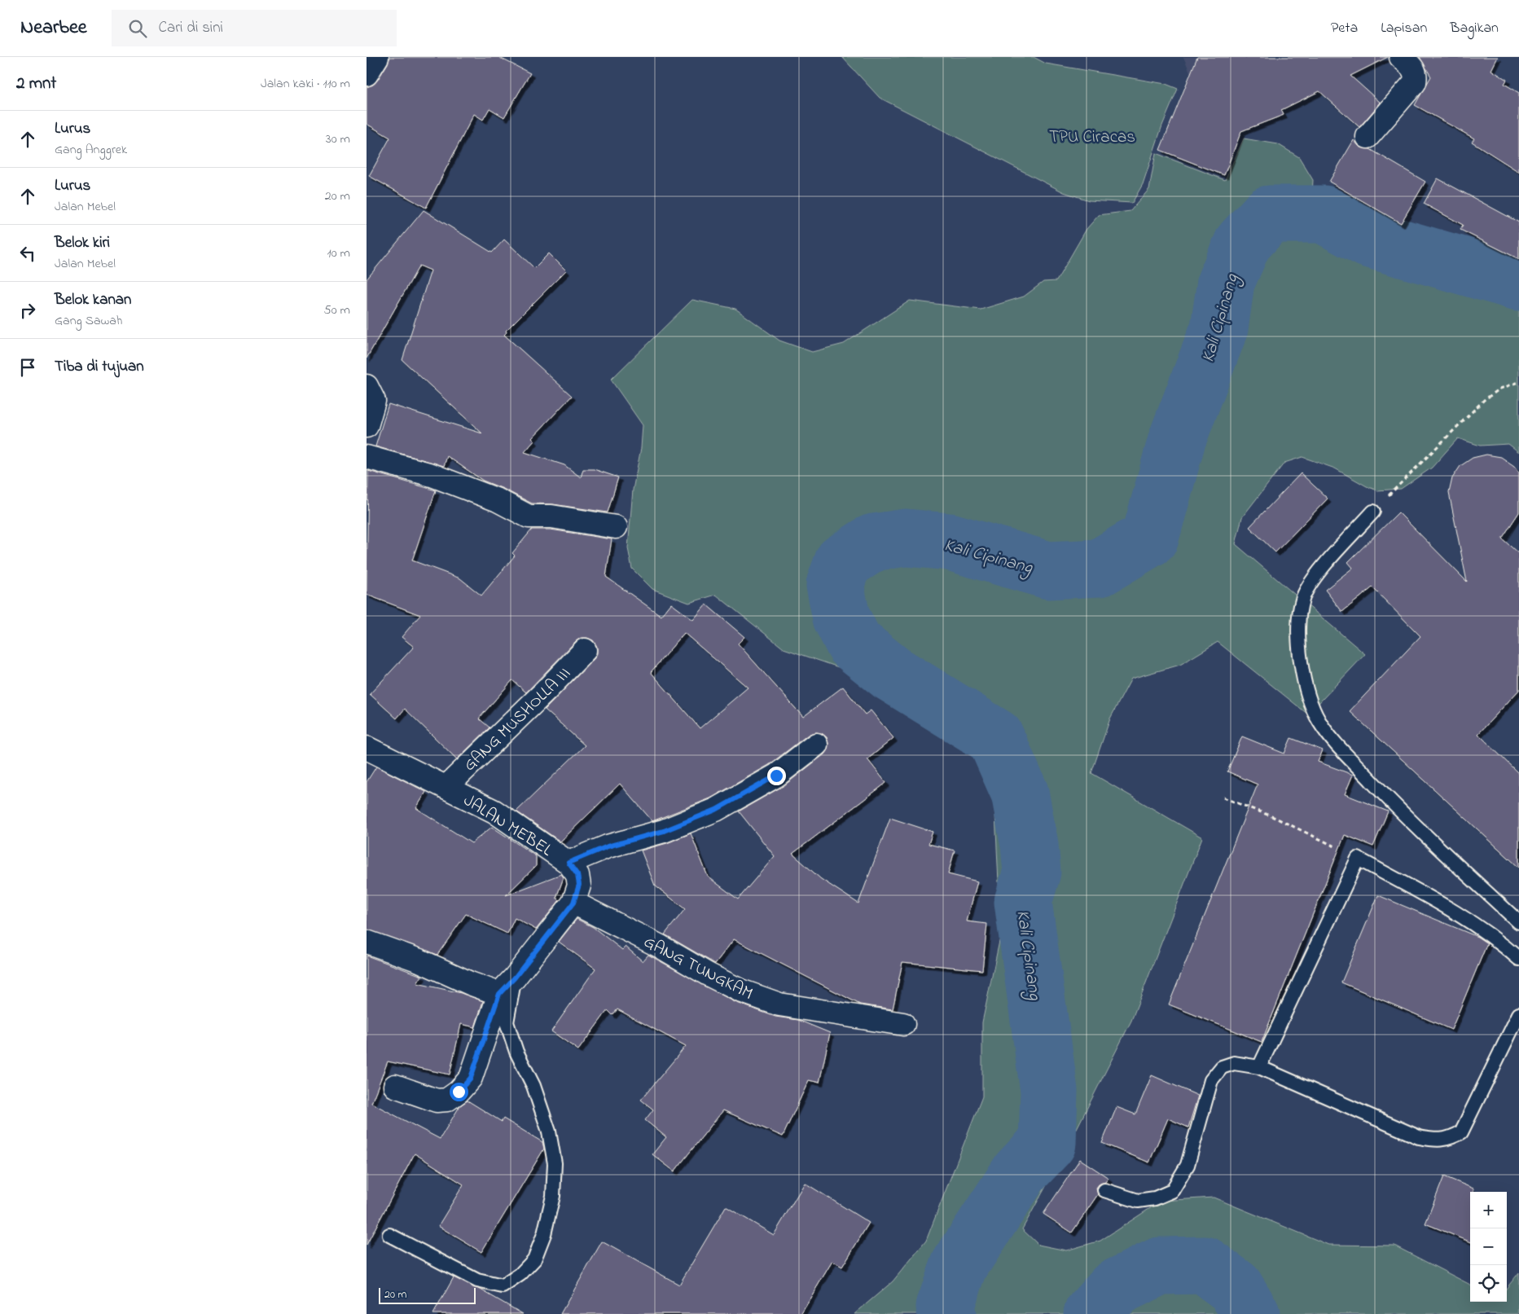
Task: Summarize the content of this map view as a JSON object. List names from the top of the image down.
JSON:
{
  "streets": {
    "street": ["GANG MUSHOLLA III", "JALAN MEBEL", "GANG TUNGKAM"]
  },
  "crossings": [
    ["GANG MUSHOLLA III", "JALAN MEBEL"],
    ["JALAN MEBEL", "GANG TUNGKAM"]
  ],
  "water": ["Kali Cipinang"],
  "parks": ["TPU Ciracas"],
  "scale_bar": "20 m",
  "page": {
    "header": "Nearbee",
    "search": "Cari di sini",
    "nav": ["Peta", "Lapisan", "Bagikan"],
    "heading": ["2 mnt", "Jalan kaki · 110 m"],
    "list": [
      ["Lurus", "Gang Anggrek", "30 m"],
      ["Lurus", "Jalan Mebel", "20 m"],
      ["Belok kiri", "Jalan Mebel", "10 m"],
      ["Belok kanan", "Gang Sawah", "50 m"],
      "Tiba di tujuan"
    ],
    "map_buttons": ["+", "−"],
    "scale": "20 m"
  }
}
